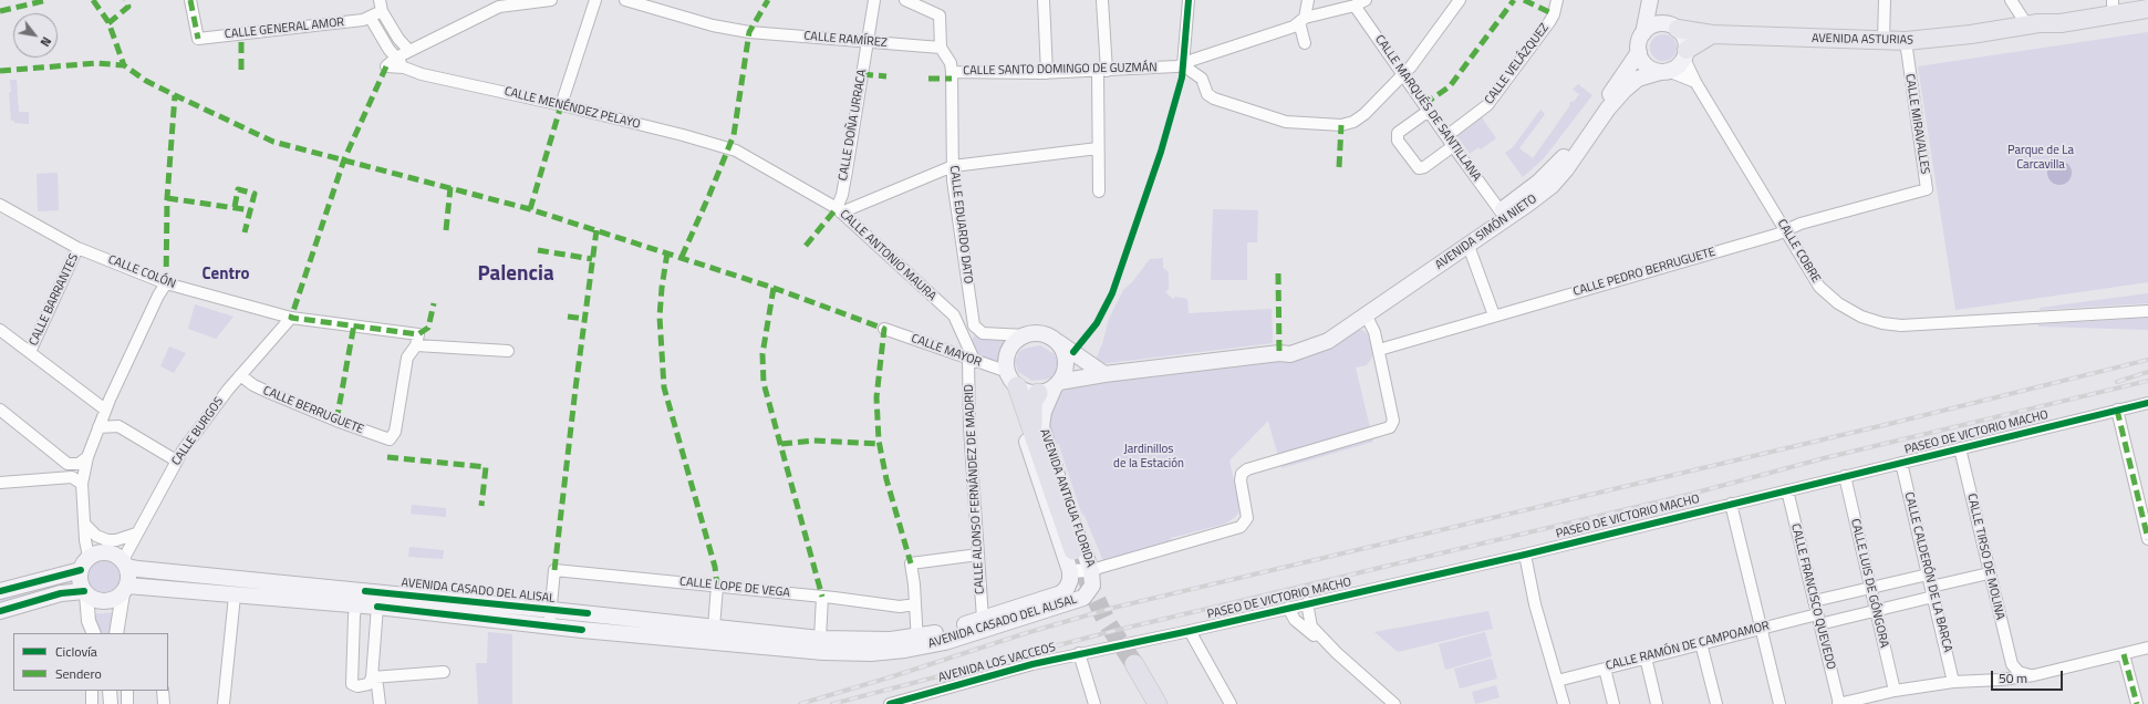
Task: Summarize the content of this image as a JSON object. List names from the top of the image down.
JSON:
{
  "streets": {
    "main road": [
      "AVENIDA ASTURIAS",
      "AVENIDA SIMÓN NIETO",
      "AVENIDA ANTIGUA FLORIDA",
      "AVENIDA CASADO DEL ALISAL"
    ],
    "street": [
      "CALLE GENERAL AMOR",
      "CALLE RAMÍREZ",
      "CALLE VELÁZQUEZ",
      "CALLE SANTO DOMINGO DE GUZMÁN",
      "CALLE MENÉNDEZ PELAYO",
      "CALLE MARQUÉS DE SANTILLANA",
      "CALLE MIRAVALLES",
      "CALLE DOÑA URRACA",
      "CALLE EDUARDO DATO",
      "CALLE COBRE",
      "CALLE ANTONIO MAURA",
      "CALLE COLÓN",
      "CALLE PEDRO BERRUGUETE",
      "CALLE BARRANTES",
      "CALLE MAYOR",
      "CALLE BERRUGUETE",
      "CALLE BURGOS",
      "PASEO DE VICTORIO MACHO",
      "CALLE ALONSO FERNÁNDEZ DE MADRID",
      "CALLE TIRSO DE MOLINA",
      "CALLE CALDERÓN DE LA BARCA",
      "CALLE LUIS DE GÓNGORA",
      "CALLE LOPE DE VEGA",
      "CALLE FRANCISCO QUEVEDO",
      "CALLE RAMÓN DE CAMPOAMOR",
      "AVENIDA LOS VACCEOS"
    ]
  },
  "crossings": [
    ["CALLE RAMÍREZ", "CALLE DOÑA URRACA"],
    ["CALLE RAMÍREZ", "CALLE EDUARDO DATO"],
    ["AVENIDA ASTURIAS", "CALLE MIRAVALLES"],
    ["AVENIDA ASTURIAS", "AVENIDA SIMÓN NIETO"],
    ["AVENIDA ASTURIAS", "CALLE COBRE"],
    ["CALLE VELÁZQUEZ", "CALLE MARQUÉS DE SANTILLANA"],
    ["CALLE SANTO DOMINGO DE GUZMÁN", "CALLE MARQUÉS DE SANTILLANA"],
    ["CALLE SANTO DOMINGO DE GUZMÁN", "CALLE EDUARDO DATO"],
    ["CALLE MENÉNDEZ PELAYO", "CALLE ANTONIO MAURA"],
    ["CALLE MARQUÉS DE SANTILLANA", "AVENIDA SIMÓN NIETO"],
    ["CALLE MIRAVALLES", "CALLE PEDRO BERRUGUETE"],
    ["CALLE DOÑA URRACA", "CALLE ANTONIO MAURA"],
    ["CALLE EDUARDO DATO", "AVENIDA SIMÓN NIETO"],
    ["CALLE EDUARDO DATO", "CALLE MAYOR"],
    ["CALLE EDUARDO DATO", "AVENIDA ANTIGUA FLORIDA"],
    ["AVENIDA SIMÓN NIETO", "CALLE COBRE"],
    ["AVENIDA SIMÓN NIETO", "CALLE MAYOR"],
    ["AVENIDA SIMÓN NIETO", "AVENIDA ANTIGUA FLORIDA"],
    ["CALLE COBRE", "CALLE PEDRO BERRUGUETE"],
    ["CALLE ANTONIO MAURA", "CALLE MAYOR"],
    ["CALLE ANTONIO MAURA", "CALLE ALONSO FERNÁNDEZ DE MADRID"],
    ["CALLE COLÓN", "CALLE BARRANTES"],
    ["CALLE COLÓN", "CALLE BERRUGUETE"],
    ["CALLE COLÓN", "CALLE BURGOS"],
    ["CALLE MAYOR", "CALLE ALONSO FERNÁNDEZ DE MADRID"],
    ["CALLE MAYOR", "AVENIDA ANTIGUA FLORIDA"],
    ["CALLE BERRUGUETE", "CALLE BURGOS"],
    ["CALLE BURGOS", "AVENIDA CASADO DEL ALISAL"],
    ["PASEO DE VICTORIO MACHO", "CALLE TIRSO DE MOLINA"],
    ["PASEO DE VICTORIO MACHO", "CALLE CALDERÓN DE LA BARCA"],
    ["PASEO DE VICTORIO MACHO", "CALLE LUIS DE GÓNGORA"],
    ["PASEO DE VICTORIO MACHO", "CALLE FRANCISCO QUEVEDO"],
    ["PASEO DE VICTORIO MACHO", "AVENIDA LOS VACCEOS"],
    ["CALLE ALONSO FERNÁNDEZ DE MADRID", "AVENIDA CASADO DEL ALISAL"],
    ["AVENIDA ANTIGUA FLORIDA", "AVENIDA CASADO DEL ALISAL"],
    ["CALLE TIRSO DE MOLINA", "CALLE RAMÓN DE CAMPOAMOR"],
    ["CALLE CALDERÓN DE LA BARCA", "CALLE RAMÓN DE CAMPOAMOR"],
    ["CALLE LUIS DE GÓNGORA", "CALLE RAMÓN DE CAMPOAMOR"],
    ["CALLE LOPE DE VEGA", "AVENIDA CASADO DEL ALISAL"],
    ["CALLE FRANCISCO QUEVEDO", "CALLE RAMÓN DE CAMPOAMOR"]
  ],
  "districts": ["Centro", "Palencia"],
  "parks": ["Parque de La Carcavilla", "Jardinillos de la Estación"],
  "legend": ["Ciclovía", "Sendero"],
  "scale_bar": "50 m",
  "north": "bottom right"
}
